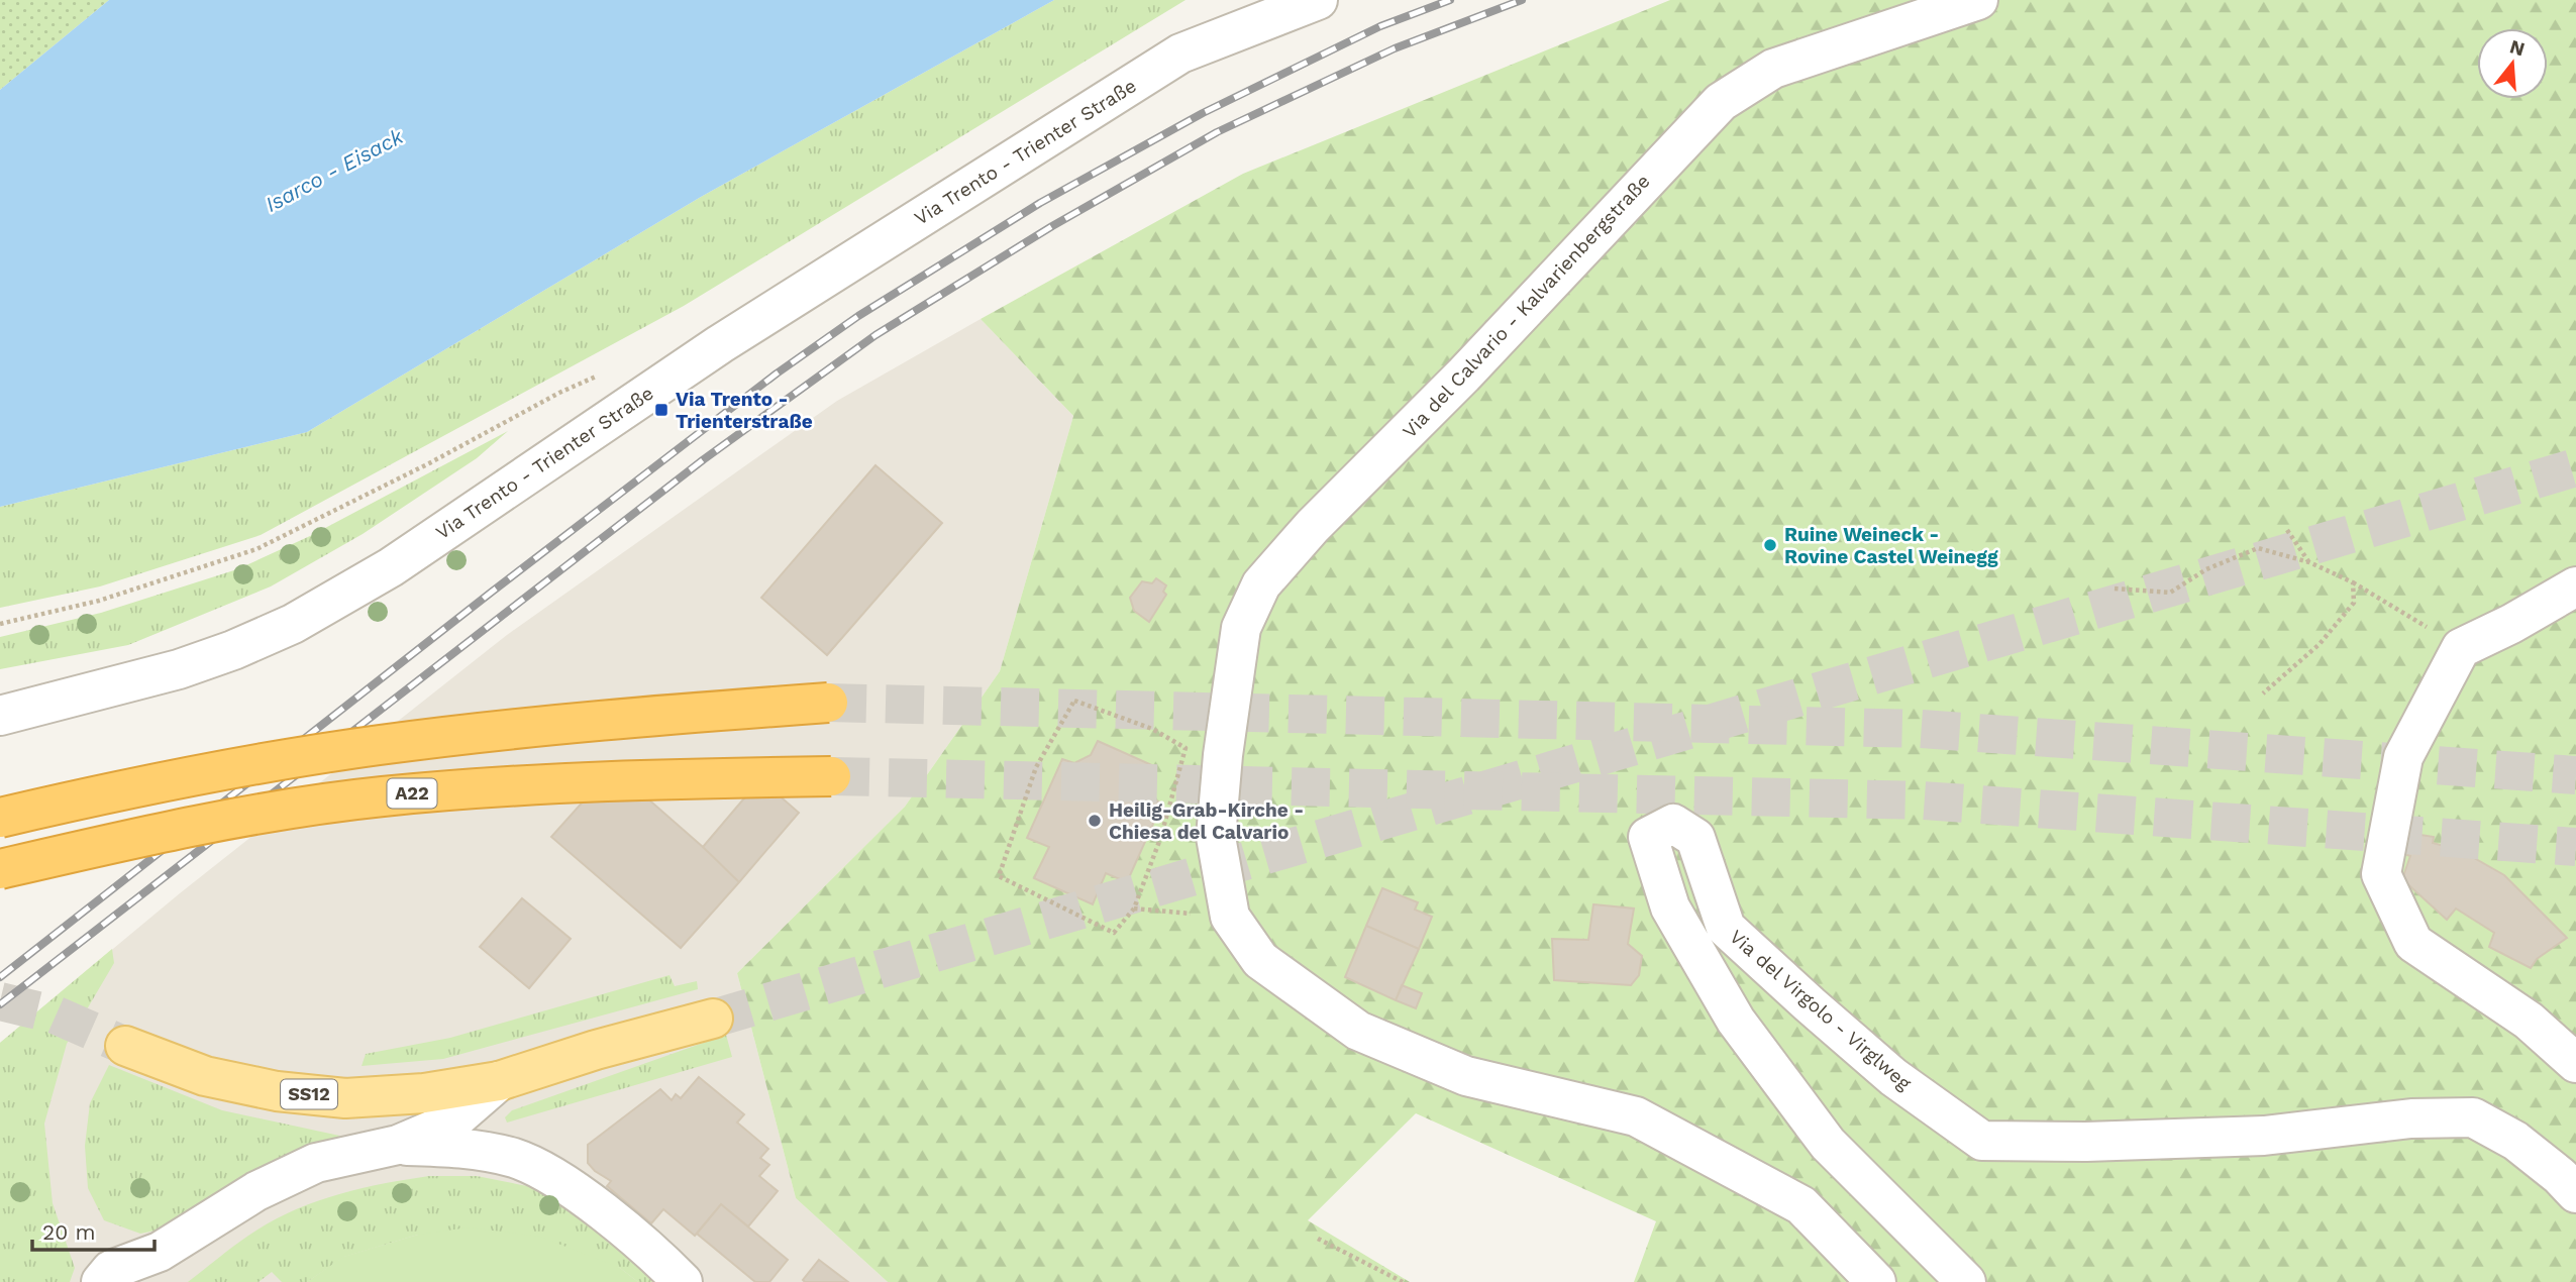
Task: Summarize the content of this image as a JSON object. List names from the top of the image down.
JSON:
{
  "streets": {
    "highway": ["A22"],
    "main road": ["SS12"],
    "street": ["Via Trento - Trienter Straße", "Via del Calvario - Kalvarienbergstraße", "Via del Virgolo - Virglweg"]
  },
  "water": ["Isarco - Eisack"],
  "places": {
    "transit": ["Via Trento - Trienterstraße"],
    "other": ["Ruine Weineck - Rovine Castel Weinegg", "Heilig-Grab-Kirche - Chiesa del Calvario"]
  },
  "scale_bar": "20 m",
  "north": "top"
}
